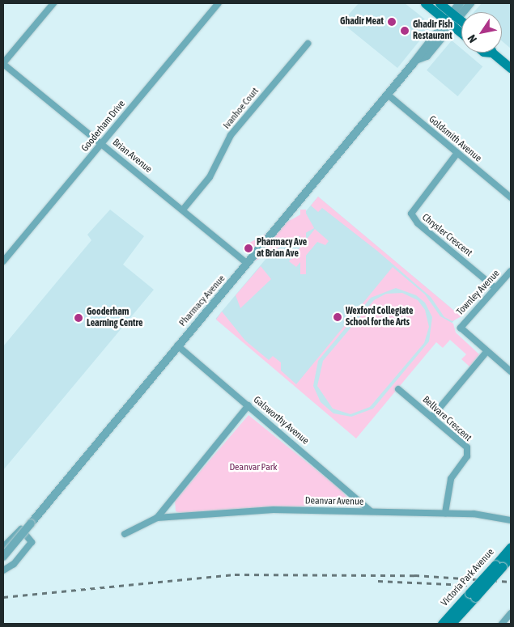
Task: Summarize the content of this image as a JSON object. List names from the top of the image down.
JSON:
{
  "streets": {
    "main road": ["Victoria Park Avenue"],
    "street": [
      "Ivanhoe Court",
      "Gooderham Drive",
      "Goldsmith Avenue",
      "Brian Avenue",
      "Chrysler Crescent",
      "Townley Avenue",
      "Pharmacy Avenue",
      "Bellvare Crescent",
      "Galsworthy Avenue",
      "Deanvar Avenue"
    ]
  },
  "crossings": [
    ["Ivanhoe Court", "Brian Avenue"],
    ["Gooderham Drive", "Brian Avenue"],
    ["Goldsmith Avenue", "Chrysler Crescent"],
    ["Goldsmith Avenue", "Pharmacy Avenue"],
    ["Brian Avenue", "Pharmacy Avenue"],
    ["Chrysler Crescent", "Townley Avenue"],
    ["Pharmacy Avenue", "Galsworthy Avenue"],
    ["Bellvare Crescent", "Deanvar Avenue"],
    ["Galsworthy Avenue", "Deanvar Avenue"]
  ],
  "parks": ["Deanvar Park"],
  "places": [
    "Ghadir Meat",
    "Ghadir Fish Restaurant",
    "Pharmacy Ave at Brian Ave",
    "Wexford Collegiate School for the Arts",
    "Gooderham Learning Centre"
  ],
  "north": "bottom left"
}
